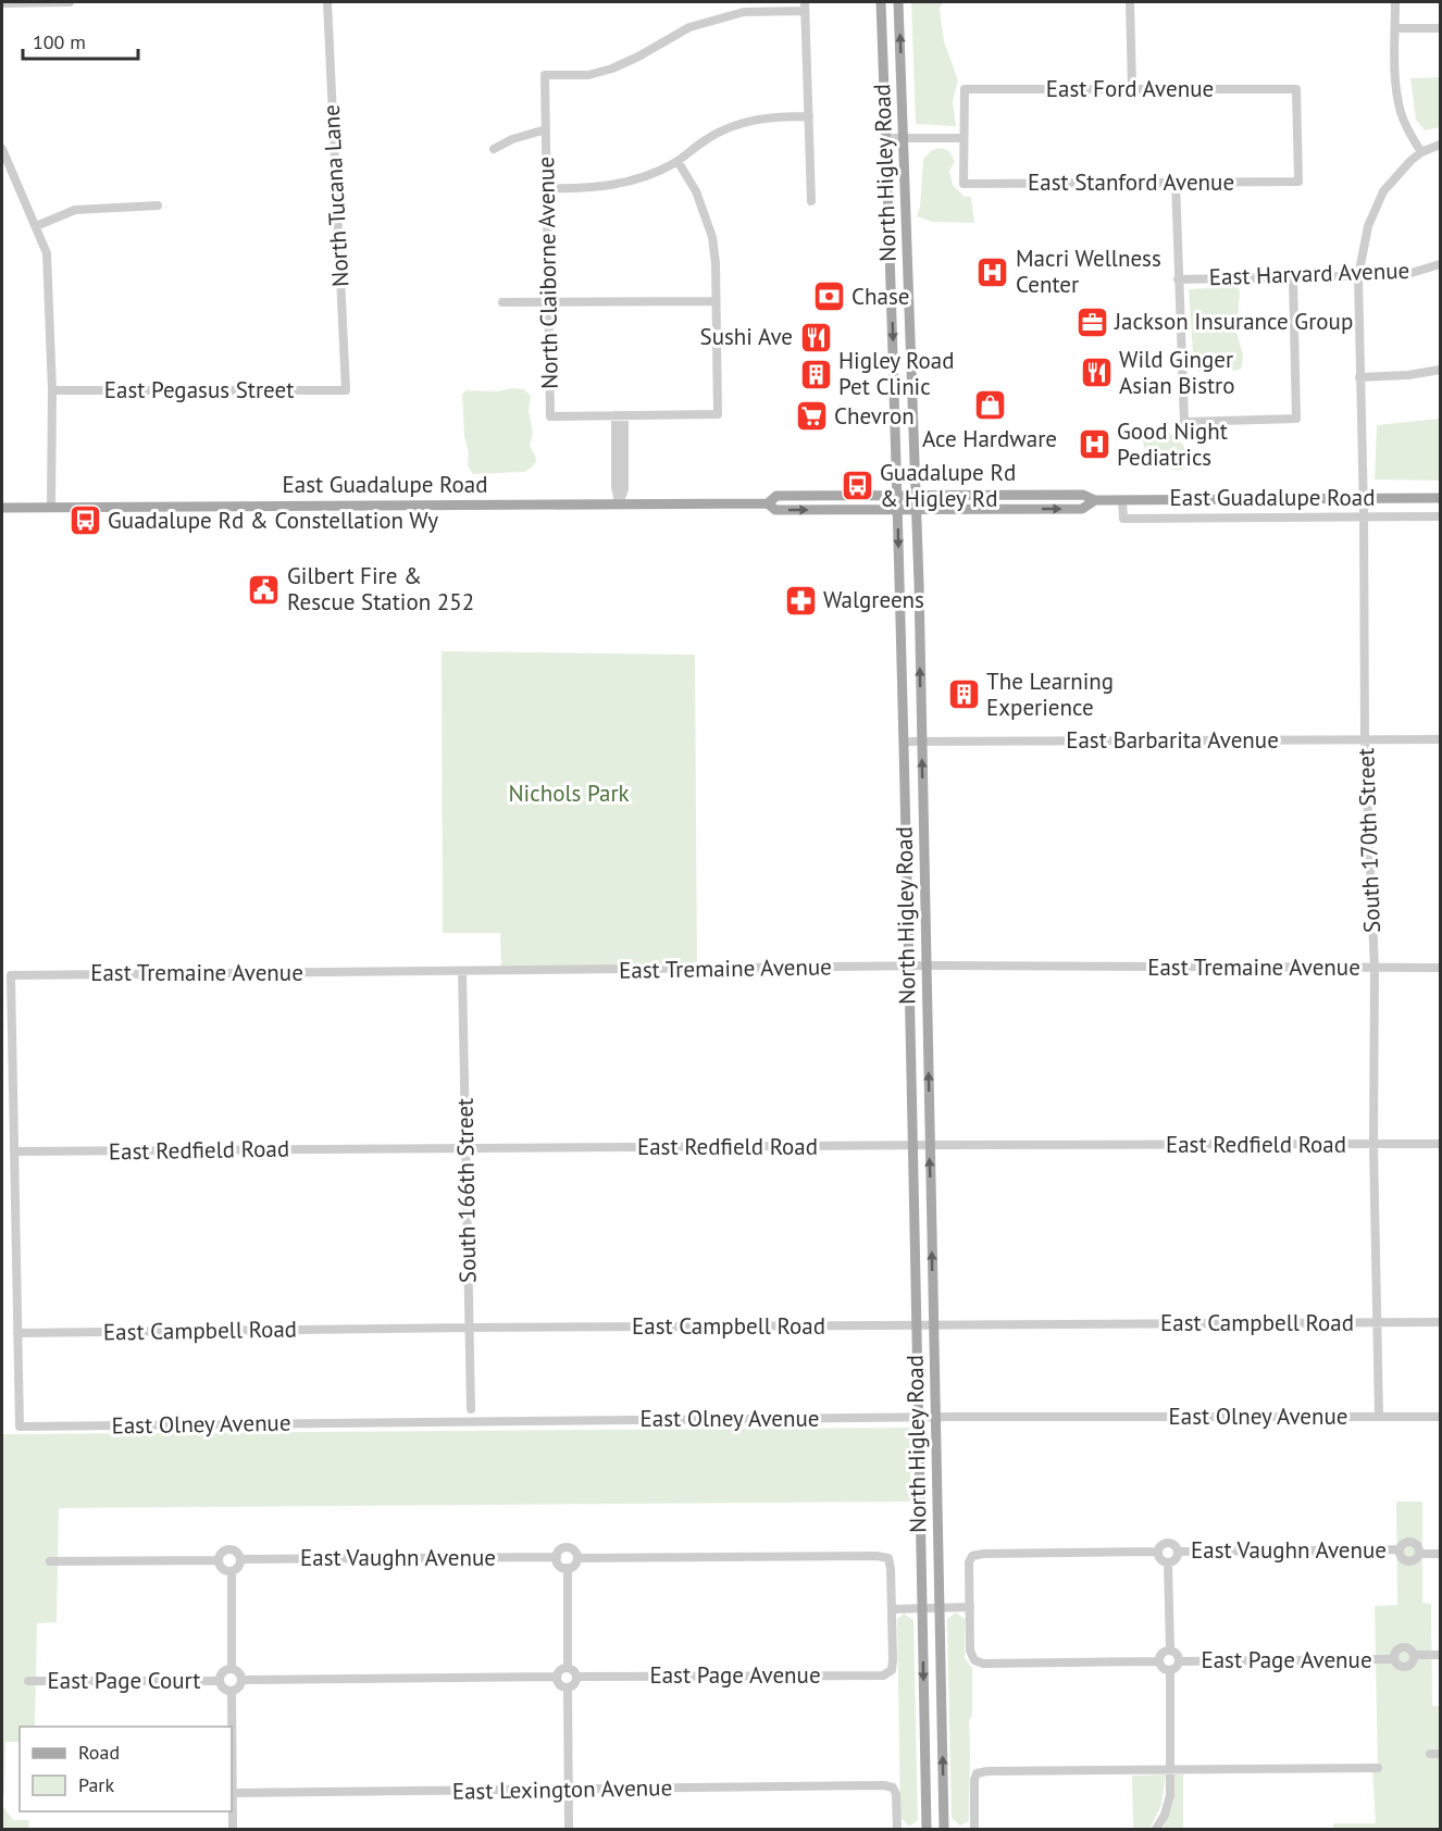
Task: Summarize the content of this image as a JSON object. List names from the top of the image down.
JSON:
{
  "streets": {
    "main road": ["North Higley Road", "East Guadalupe Road"],
    "street": [
      "East Ford Avenue",
      "East Stanford Avenue",
      "North Tucana Lane",
      "North Claiborne Avenue",
      "East Harvard Avenue",
      "East Pegasus Street",
      "East Barbarita Avenue",
      "South 170th Street",
      "East Tremaine Avenue",
      "East Redfield Road",
      "South 166th Street",
      "East Campbell Road",
      "East Olney Avenue",
      "East Vaughn Avenue",
      "East Page Avenue",
      "East Page Court",
      "East Lexington Avenue"
    ]
  },
  "crossings": [
    ["East Ford Avenue", "East Stanford Avenue"],
    ["North Higley Road", "East Guadalupe Road"],
    ["North Higley Road", "East Barbarita Avenue"],
    ["North Higley Road", "East Tremaine Avenue"],
    ["North Higley Road", "East Redfield Road"],
    ["North Higley Road", "East Campbell Road"],
    ["North Higley Road", "East Olney Avenue"],
    ["North Tucana Lane", "East Pegasus Street"],
    ["East Harvard Avenue", "South 170th Street"],
    ["East Guadalupe Road", "South 170th Street"],
    ["East Barbarita Avenue", "South 170th Street"],
    ["South 170th Street", "East Tremaine Avenue"],
    ["South 170th Street", "East Redfield Road"],
    ["South 170th Street", "East Campbell Road"],
    ["South 170th Street", "East Olney Avenue"],
    ["East Tremaine Avenue", "East Redfield Road"],
    ["East Tremaine Avenue", "South 166th Street"],
    ["East Redfield Road", "South 166th Street"],
    ["South 166th Street", "East Campbell Road"],
    ["East Campbell Road", "East Olney Avenue"],
    ["East Vaughn Avenue", "East Page Avenue"]
  ],
  "parks": ["Nichols Park"],
  "places": {
    "hospital": ["Macri Wellness Center", "Good Night Pediatrics"],
    "bank": ["Chase"],
    "office": ["Jackson Insurance Group"],
    "restaurant": ["Sushi Ave", "Wild Ginger Asian Bistro"],
    "building": ["Higley Road Pet Clinic", "The Learning Experience"],
    "shop": ["Ace Hardware"],
    "supermarket": ["Chevron"],
    "bus stop": ["Guadalupe Rd & Higley Rd", "Guadalupe Rd & Constellation Wy"],
    "public building": ["Gilbert Fire & Rescue Station 252"],
    "pharmacy": ["Walgreens"]
  },
  "legend": ["Road", "Park"],
  "scale_bar": "100 m"
}
